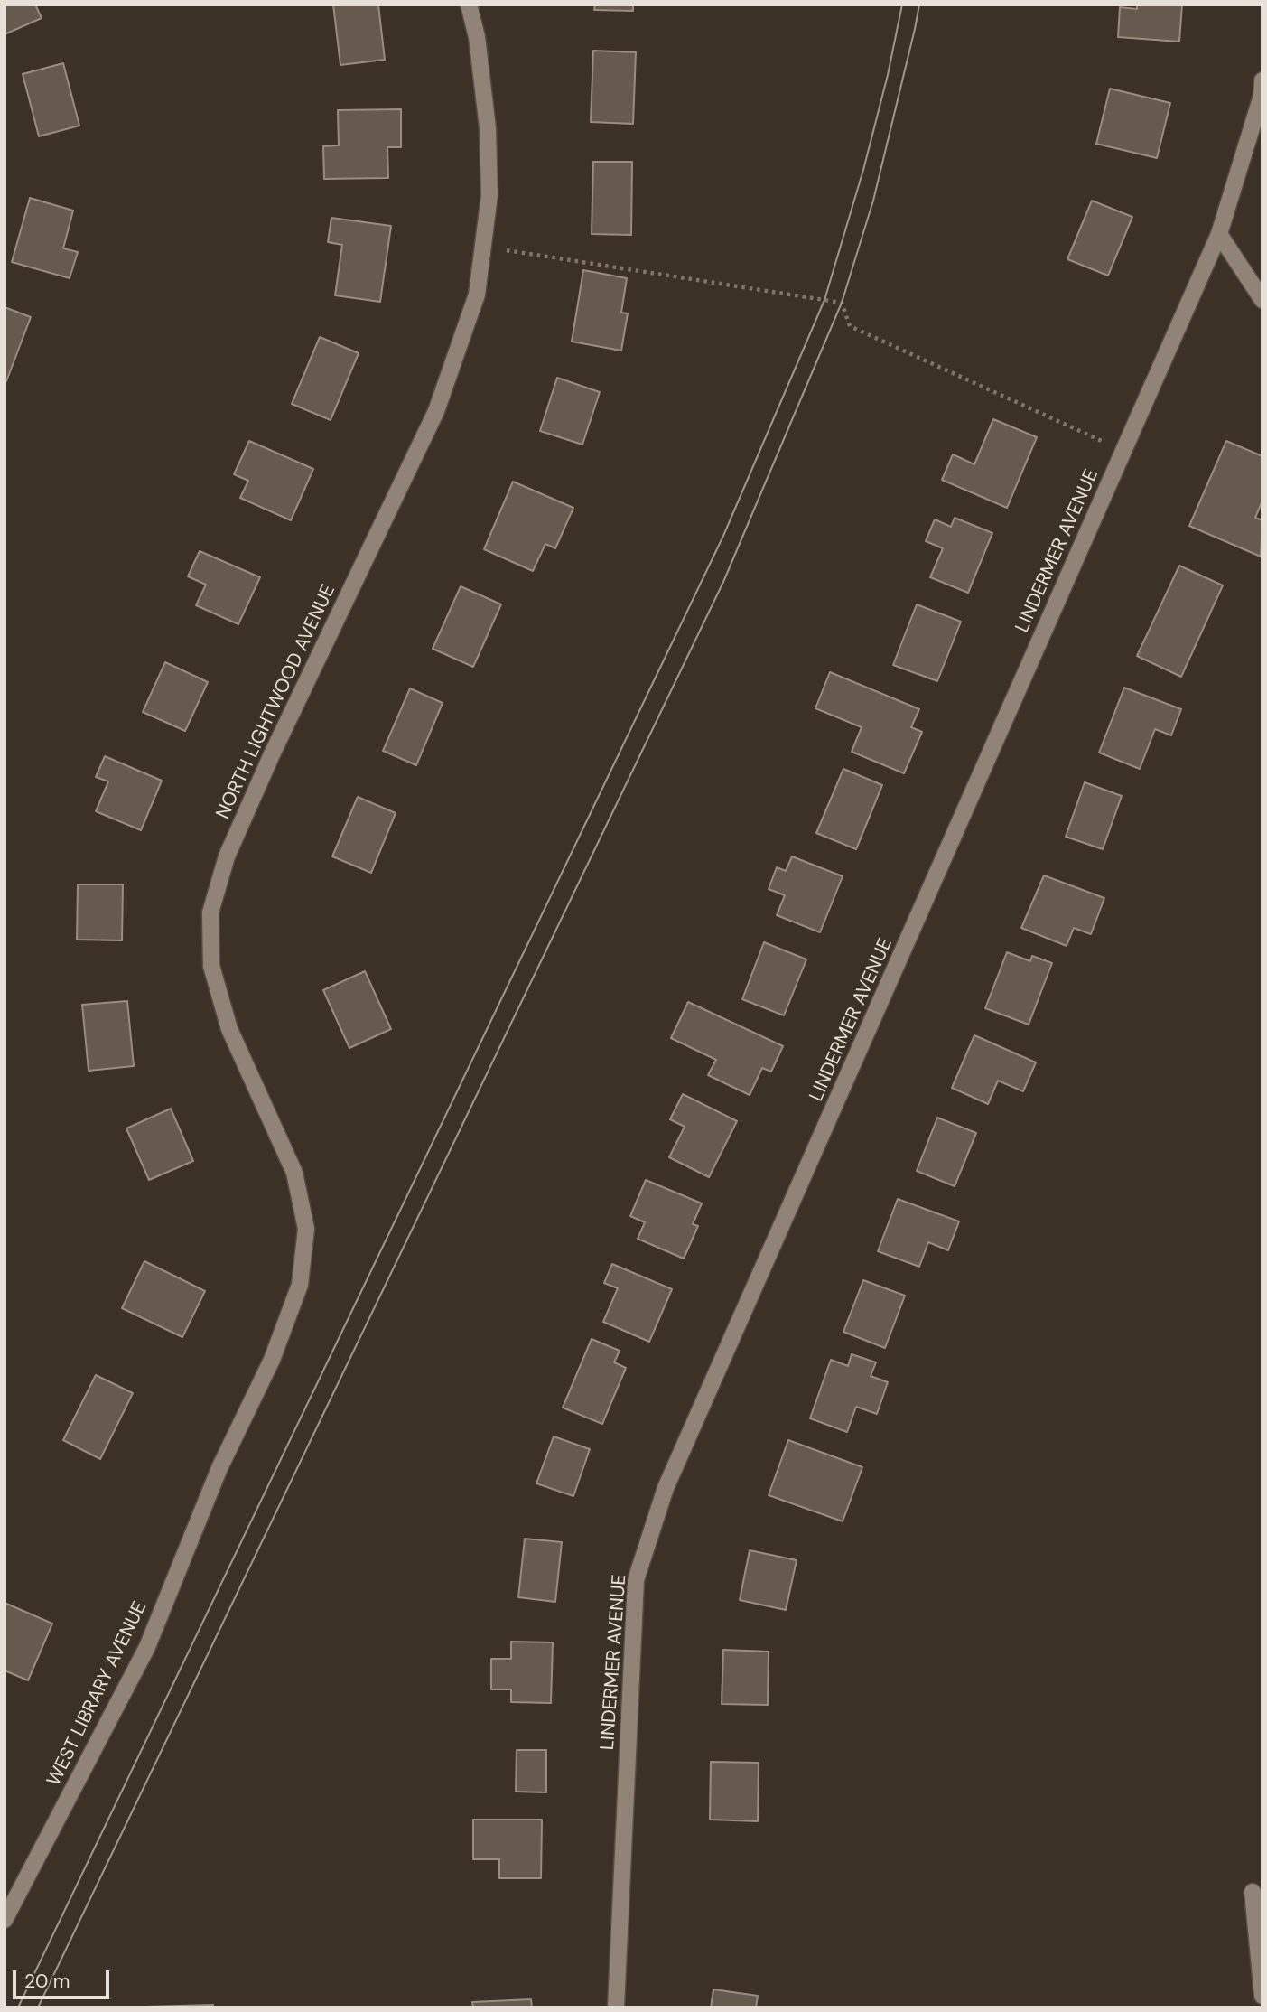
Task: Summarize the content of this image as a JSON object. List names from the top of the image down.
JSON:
{
  "streets": {
    "street": ["LINDERMER AVENUE", "NORTH LIGHTWOOD AVENUE", "WEST LIBRARY AVENUE"]
  },
  "crossings": [
    ["NORTH LIGHTWOOD AVENUE", "WEST LIBRARY AVENUE"]
  ],
  "scale_bar": "20 m"
}
